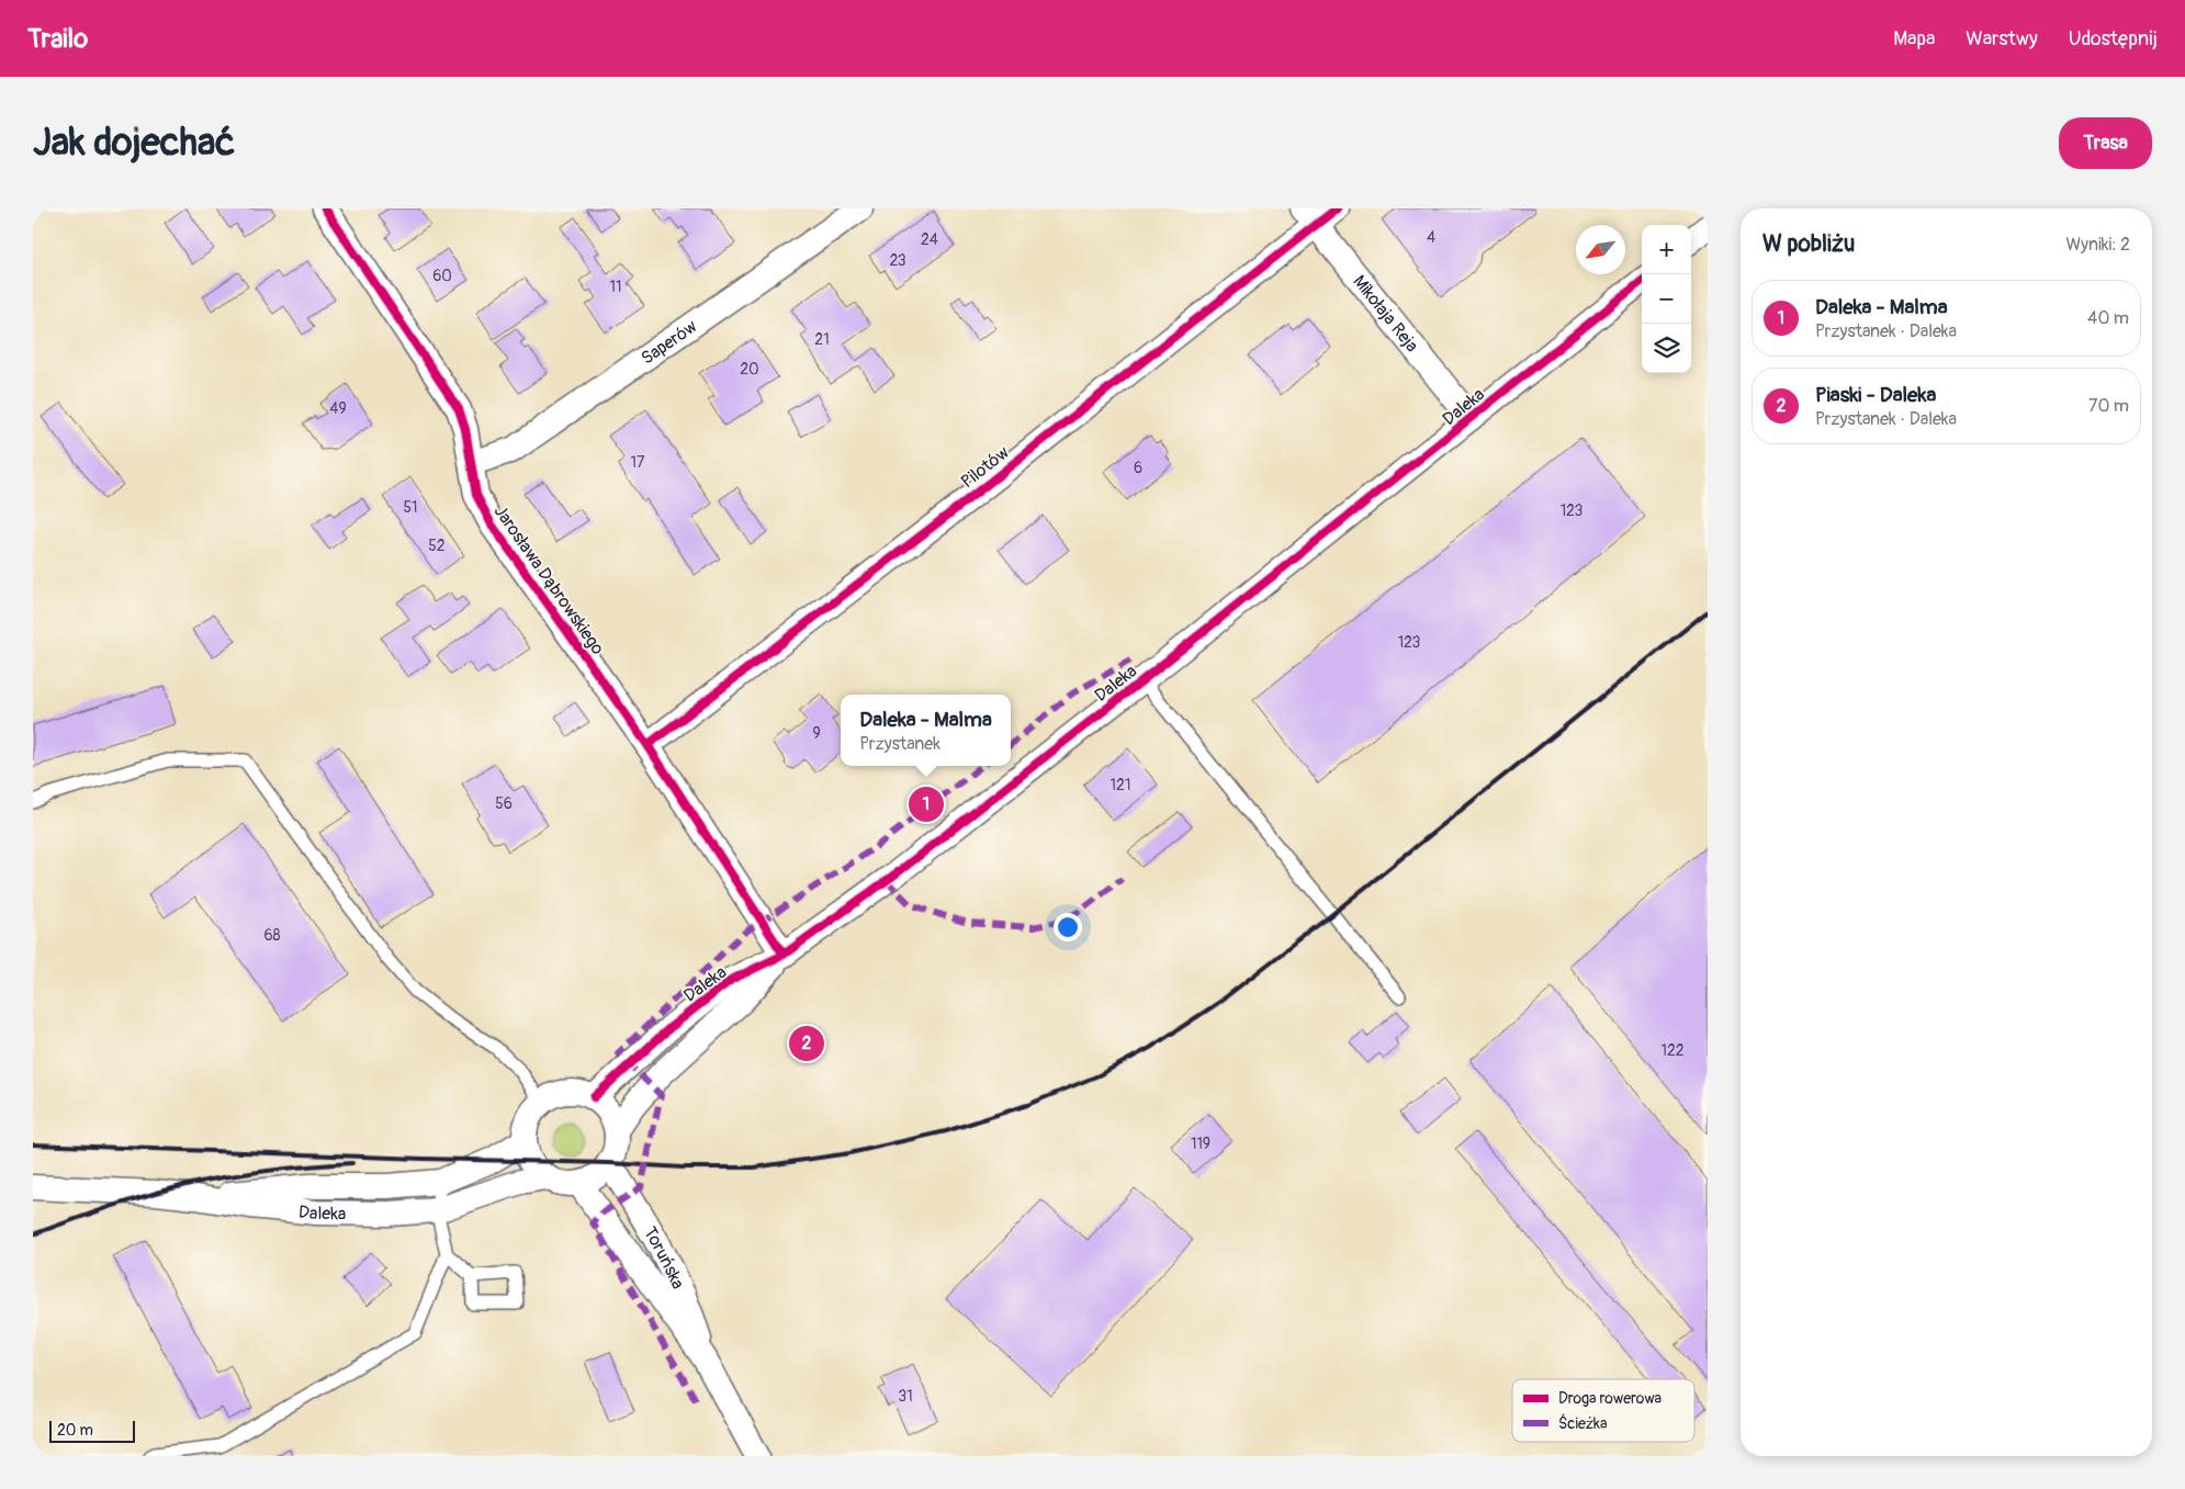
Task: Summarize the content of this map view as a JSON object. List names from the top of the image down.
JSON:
{
  "streets": {
    "street": [
      "Mikołaja Reja",
      "Saperów",
      "Daleka",
      "Pilotów",
      "Jarosława Dąbrowskiego",
      "Toruńska"
    ]
  },
  "crossings": [
    ["Mikołaja Reja", "Daleka"],
    ["Mikołaja Reja", "Pilotów"],
    ["Saperów", "Jarosława Dąbrowskiego"],
    ["Daleka", "Jarosława Dąbrowskiego"],
    ["Daleka", "Toruńska"],
    ["Pilotów", "Jarosława Dąbrowskiego"]
  ],
  "house_numbers": [
    "4",
    "24",
    "23",
    "60",
    "11",
    "21",
    "20",
    "49",
    "17",
    "6",
    "51",
    "123",
    "52",
    "123",
    "9",
    "121",
    "56",
    "68",
    "122",
    "119",
    "31"
  ],
  "legend": ["Droga rowerowa", "Ścieżka"],
  "scale_bar": "20 m",
  "north": "bottom left",
  "page": {
    "header": "Trailo",
    "nav": ["Mapa", "Warstwy", "Udostępnij"],
    "buttons": "Trasa",
    "title": "Jak dojechać",
    "heading": ["W pobliżu", "Wyniki: 2"],
    "map_buttons": ["+", "−"],
    "list": [
      {
        "mark": "1",
        "name": "Daleka - Malma",
        "note": "Przystanek · Daleka",
        "value": "40 m"
      },
      {
        "mark": "2",
        "name": "Piaski - Daleka",
        "note": "Przystanek · Daleka",
        "value": "70 m"
      }
    ],
    "popup": ["Daleka - Malma", "Przystanek"],
    "pins": ["1", "2"],
    "scale": "20 m"
  }
}
